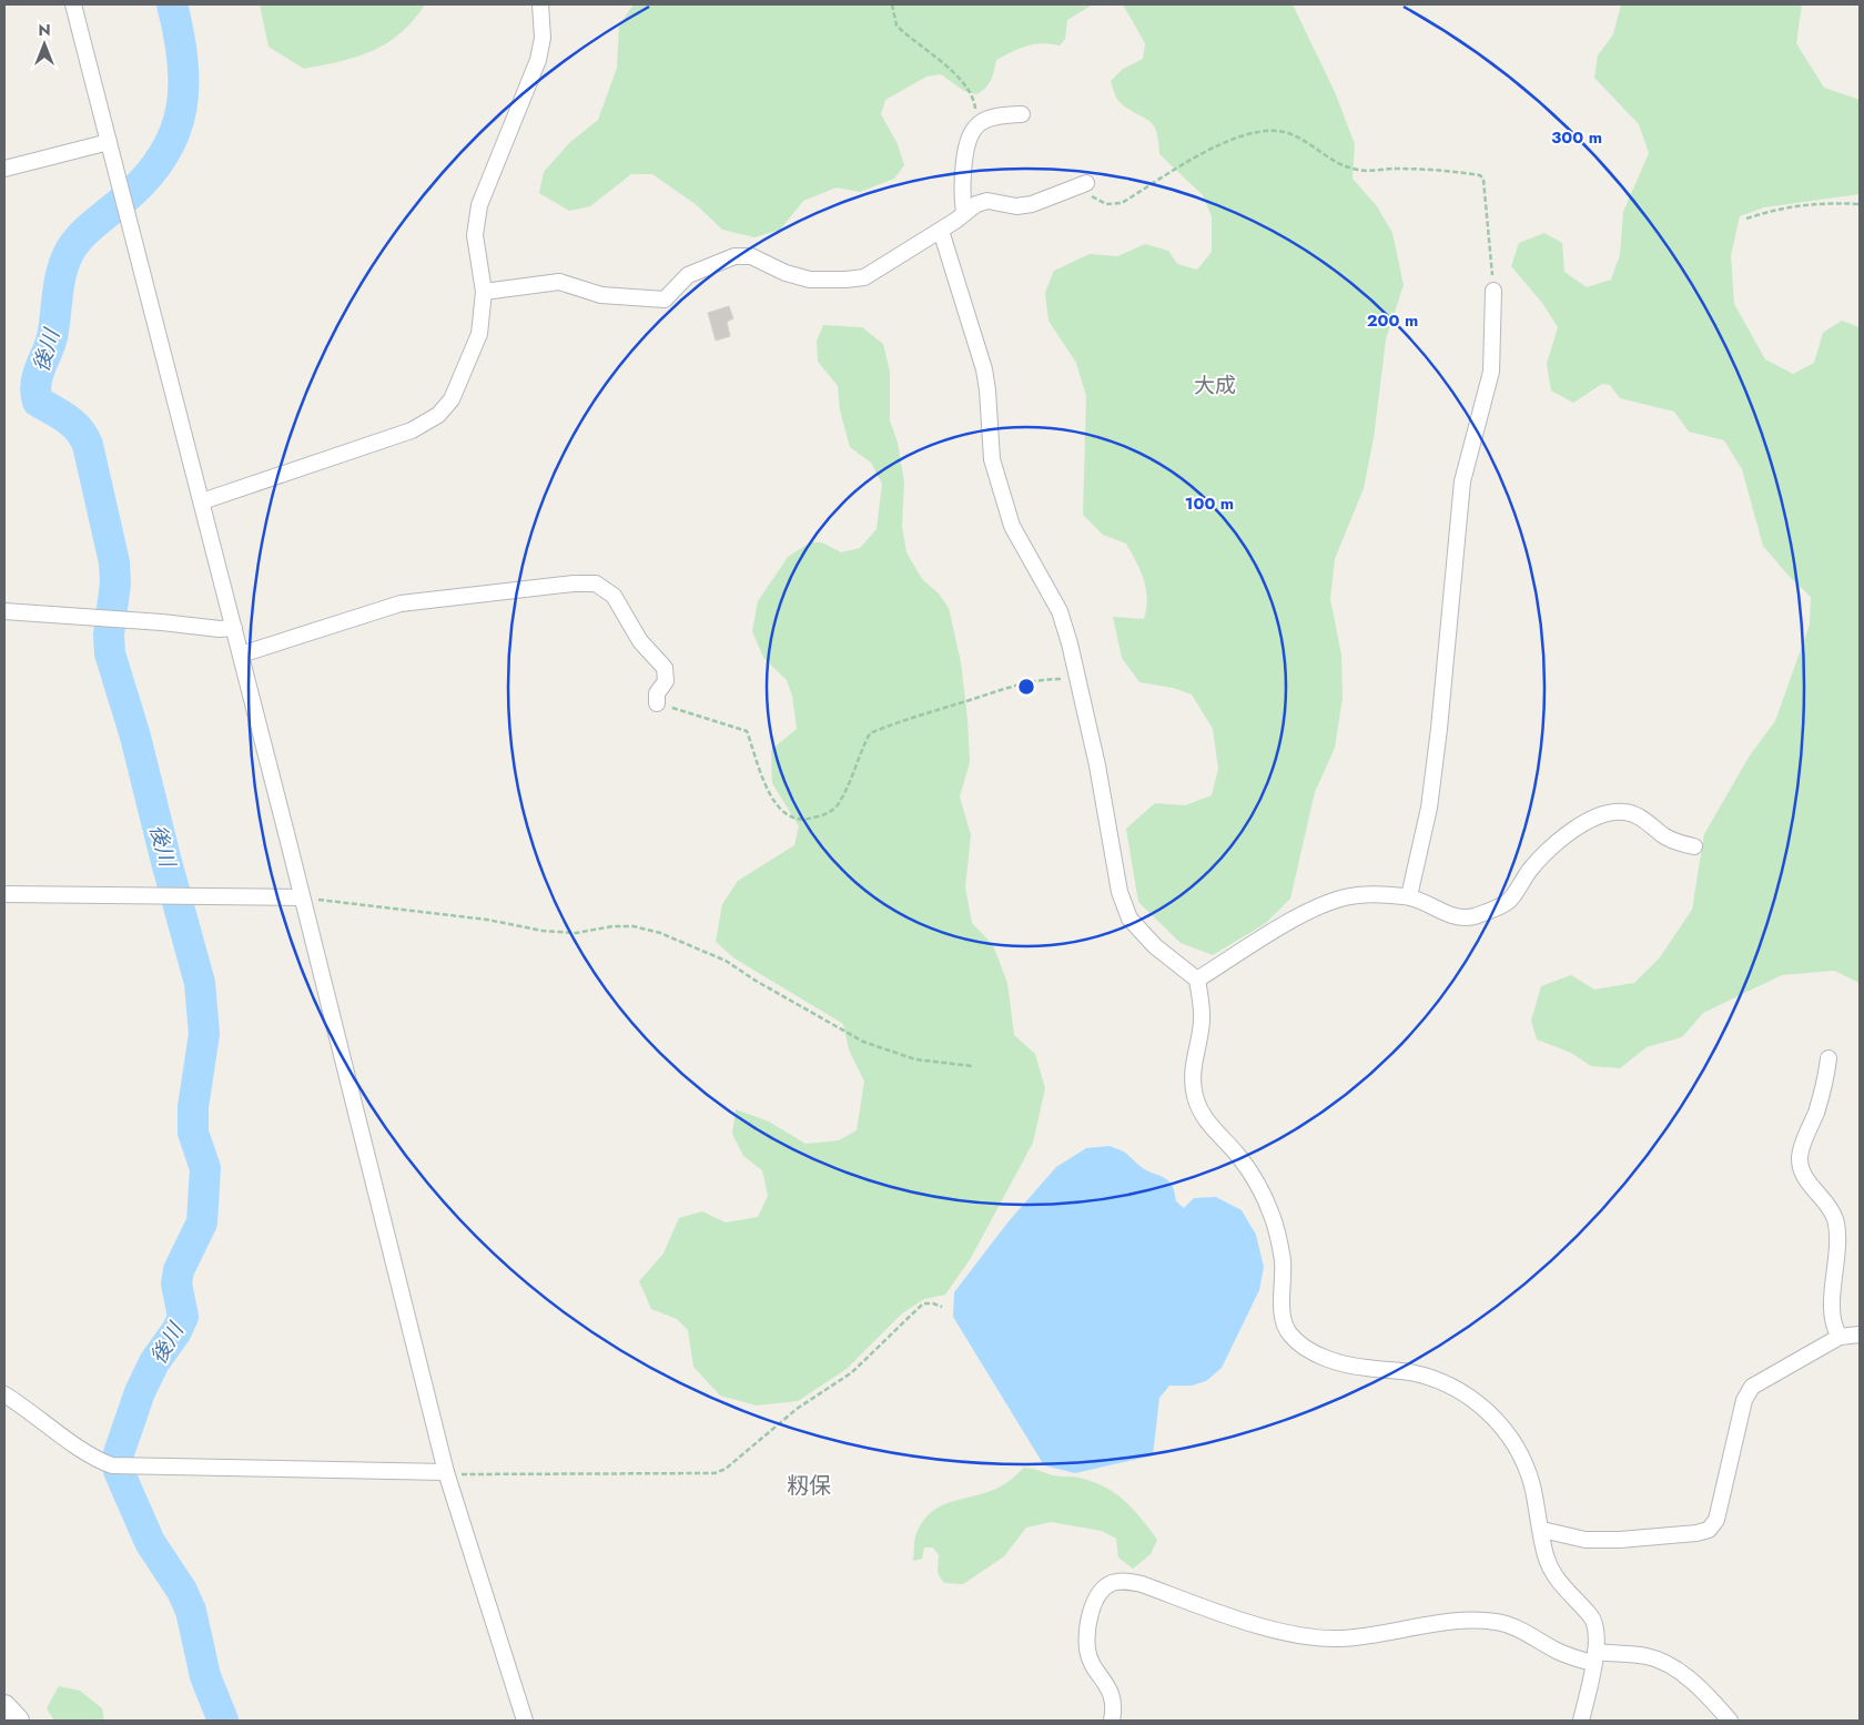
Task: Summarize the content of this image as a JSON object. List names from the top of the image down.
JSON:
{
  "districts": ["大成", "籾保"],
  "water": ["後川"],
  "north": "top",
  "rings": ["300 m", "200 m", "100 m"]
}
